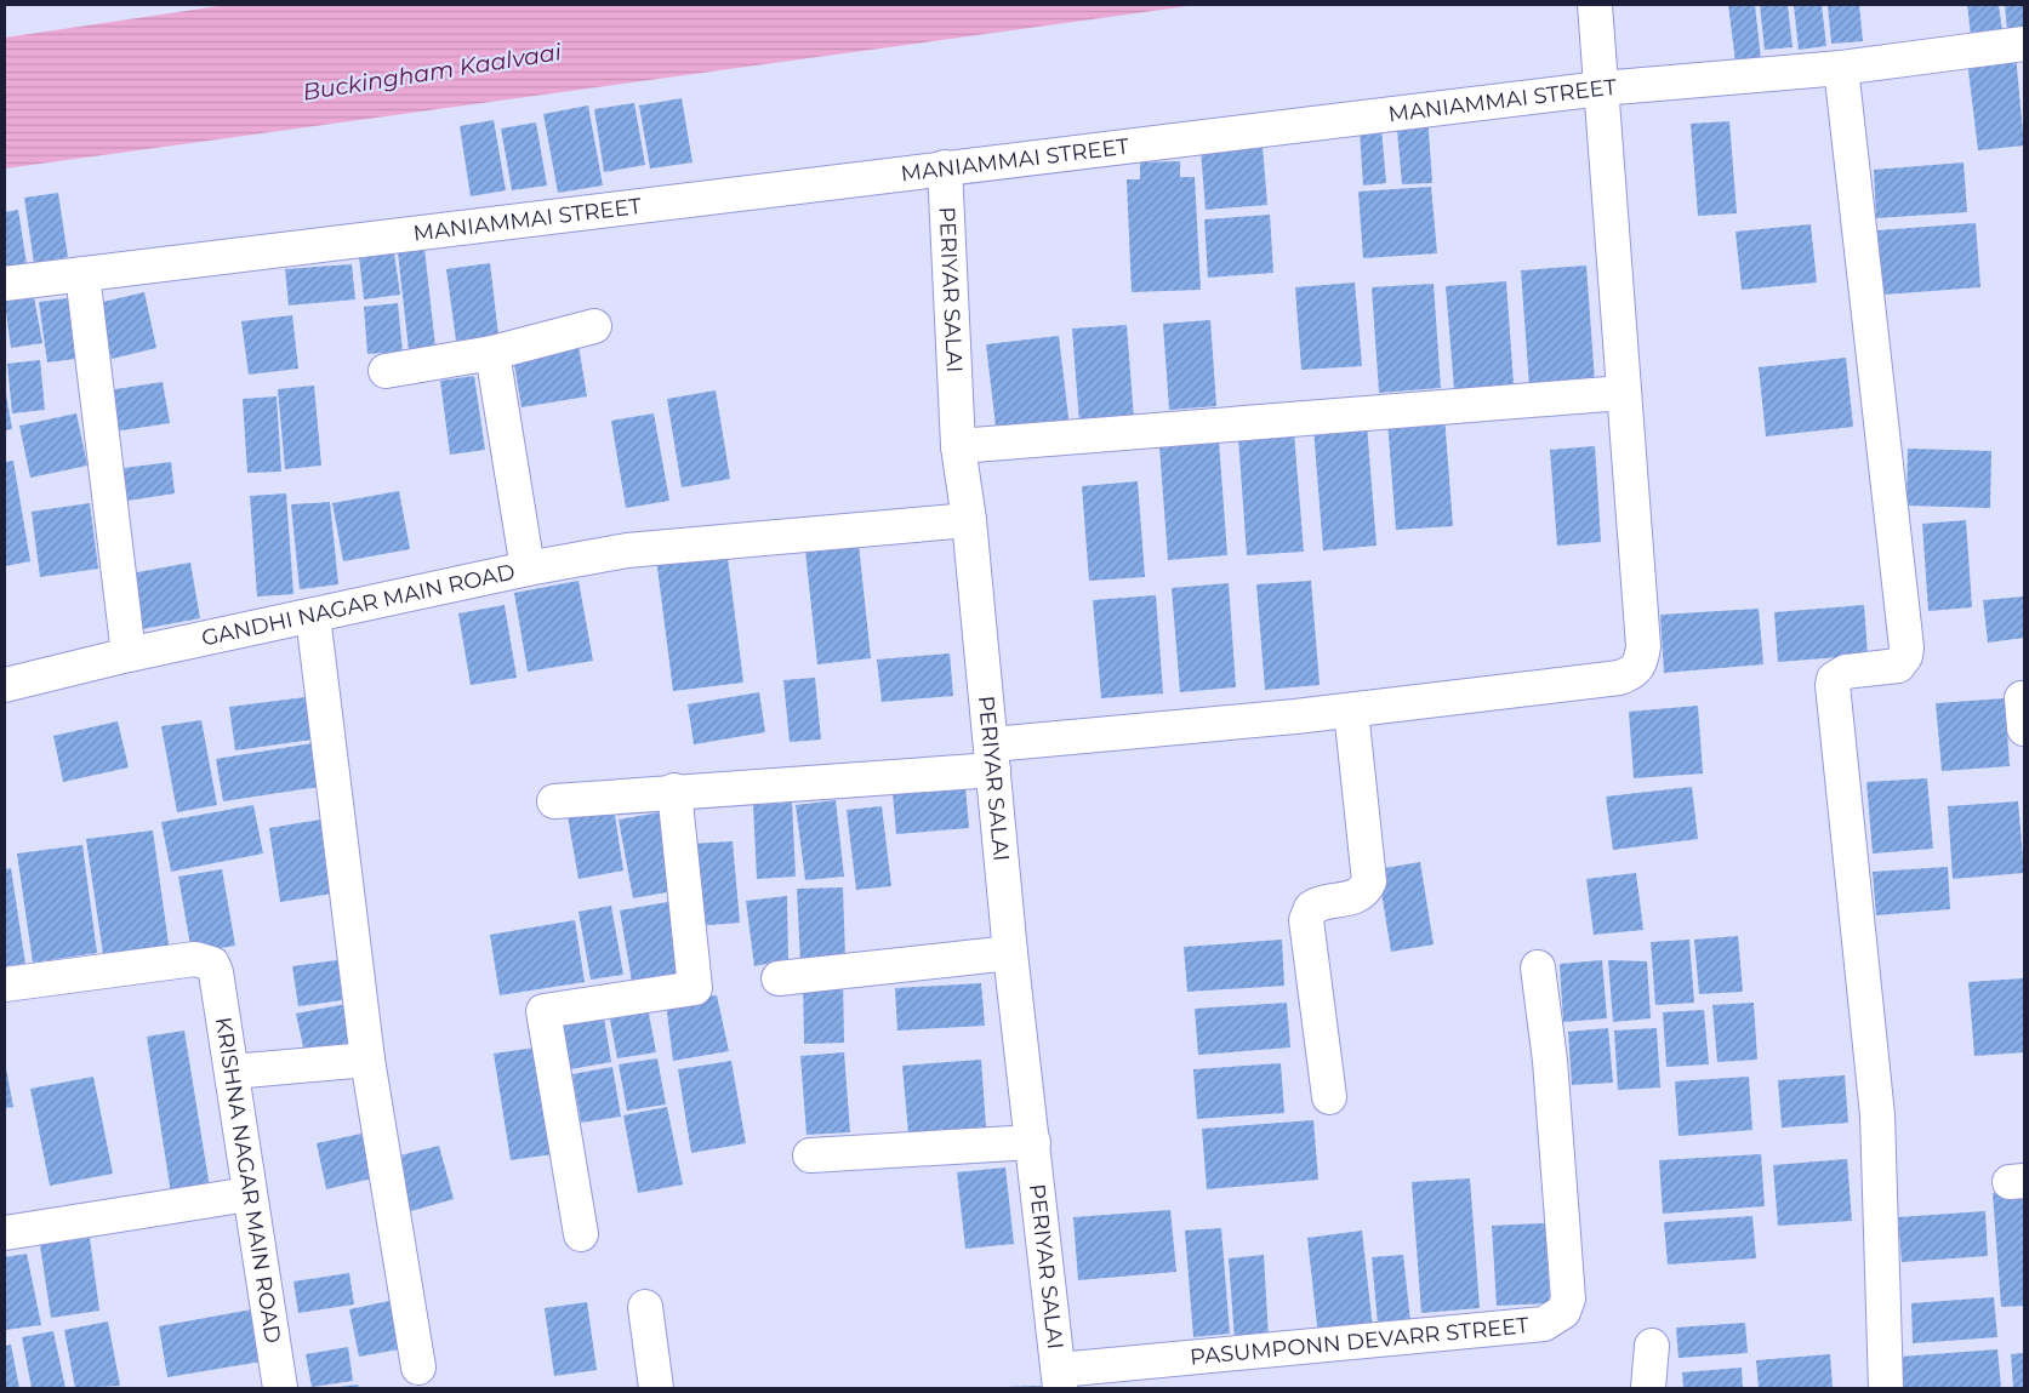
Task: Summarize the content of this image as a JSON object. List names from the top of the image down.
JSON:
{
  "streets": {
    "street": [
      "MANIAMMAI STREET",
      "PERIYAR SALAI",
      "GANDHI NAGAR MAIN ROAD",
      "KRISHNA NAGAR MAIN ROAD",
      "PASUMPONN DEVARR STREET"
    ]
  },
  "crossings": [
    ["MANIAMMAI STREET", "PERIYAR SALAI"],
    ["PERIYAR SALAI", "GANDHI NAGAR MAIN ROAD"],
    ["PERIYAR SALAI", "PASUMPONN DEVARR STREET"]
  ],
  "water": ["Buckingham Kaalvaai"]
}
